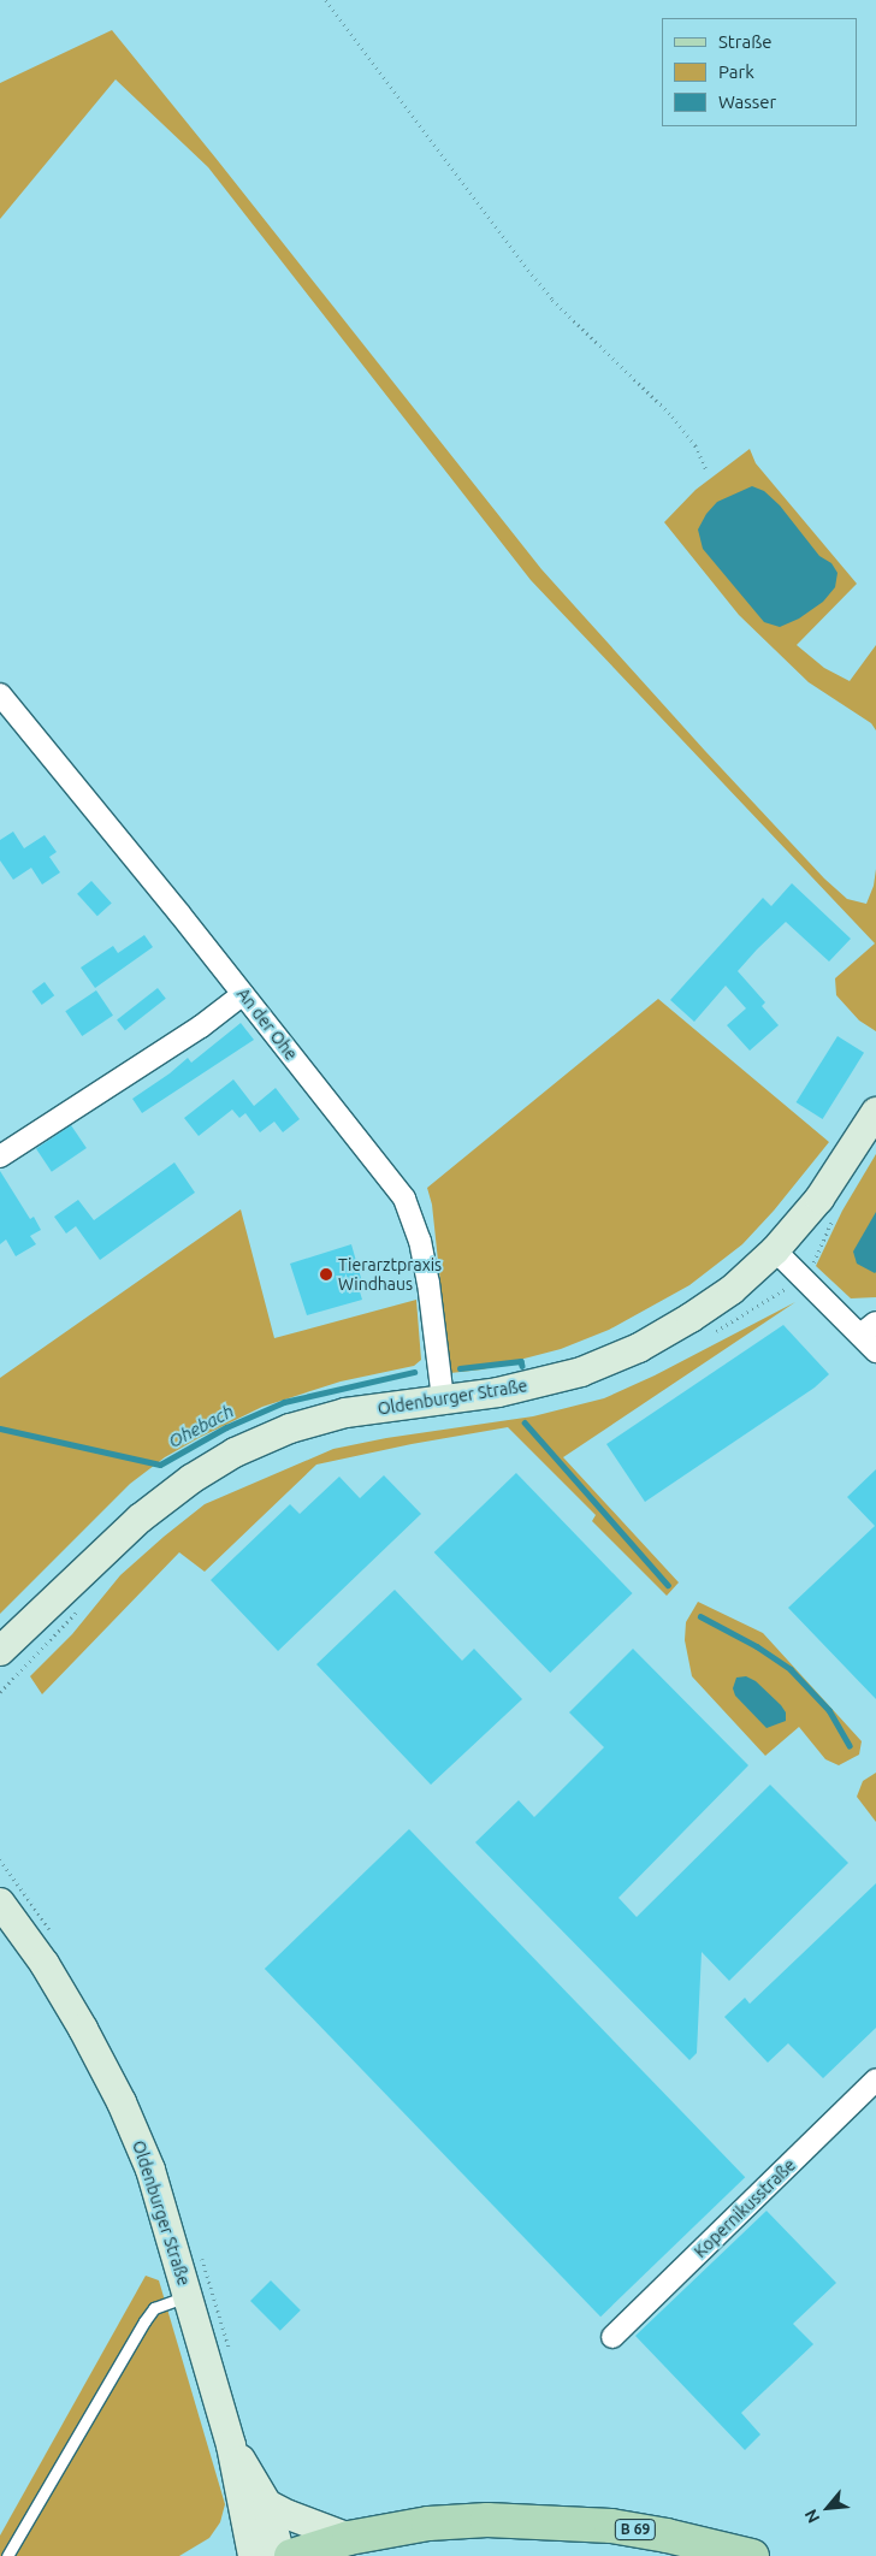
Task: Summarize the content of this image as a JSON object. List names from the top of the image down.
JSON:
{
  "streets": {
    "main road": ["Oldenburger Straße", "B 69"],
    "street": ["An der Ohe", "Kopernikusstraße"]
  },
  "crossings": [
    ["An der Ohe", "Oldenburger Straße"]
  ],
  "water": ["Ohebach"],
  "places": ["Tierarztpraxis Windhaus"],
  "legend": ["Straße", "Park", "Wasser"],
  "north": "bottom left"
}
